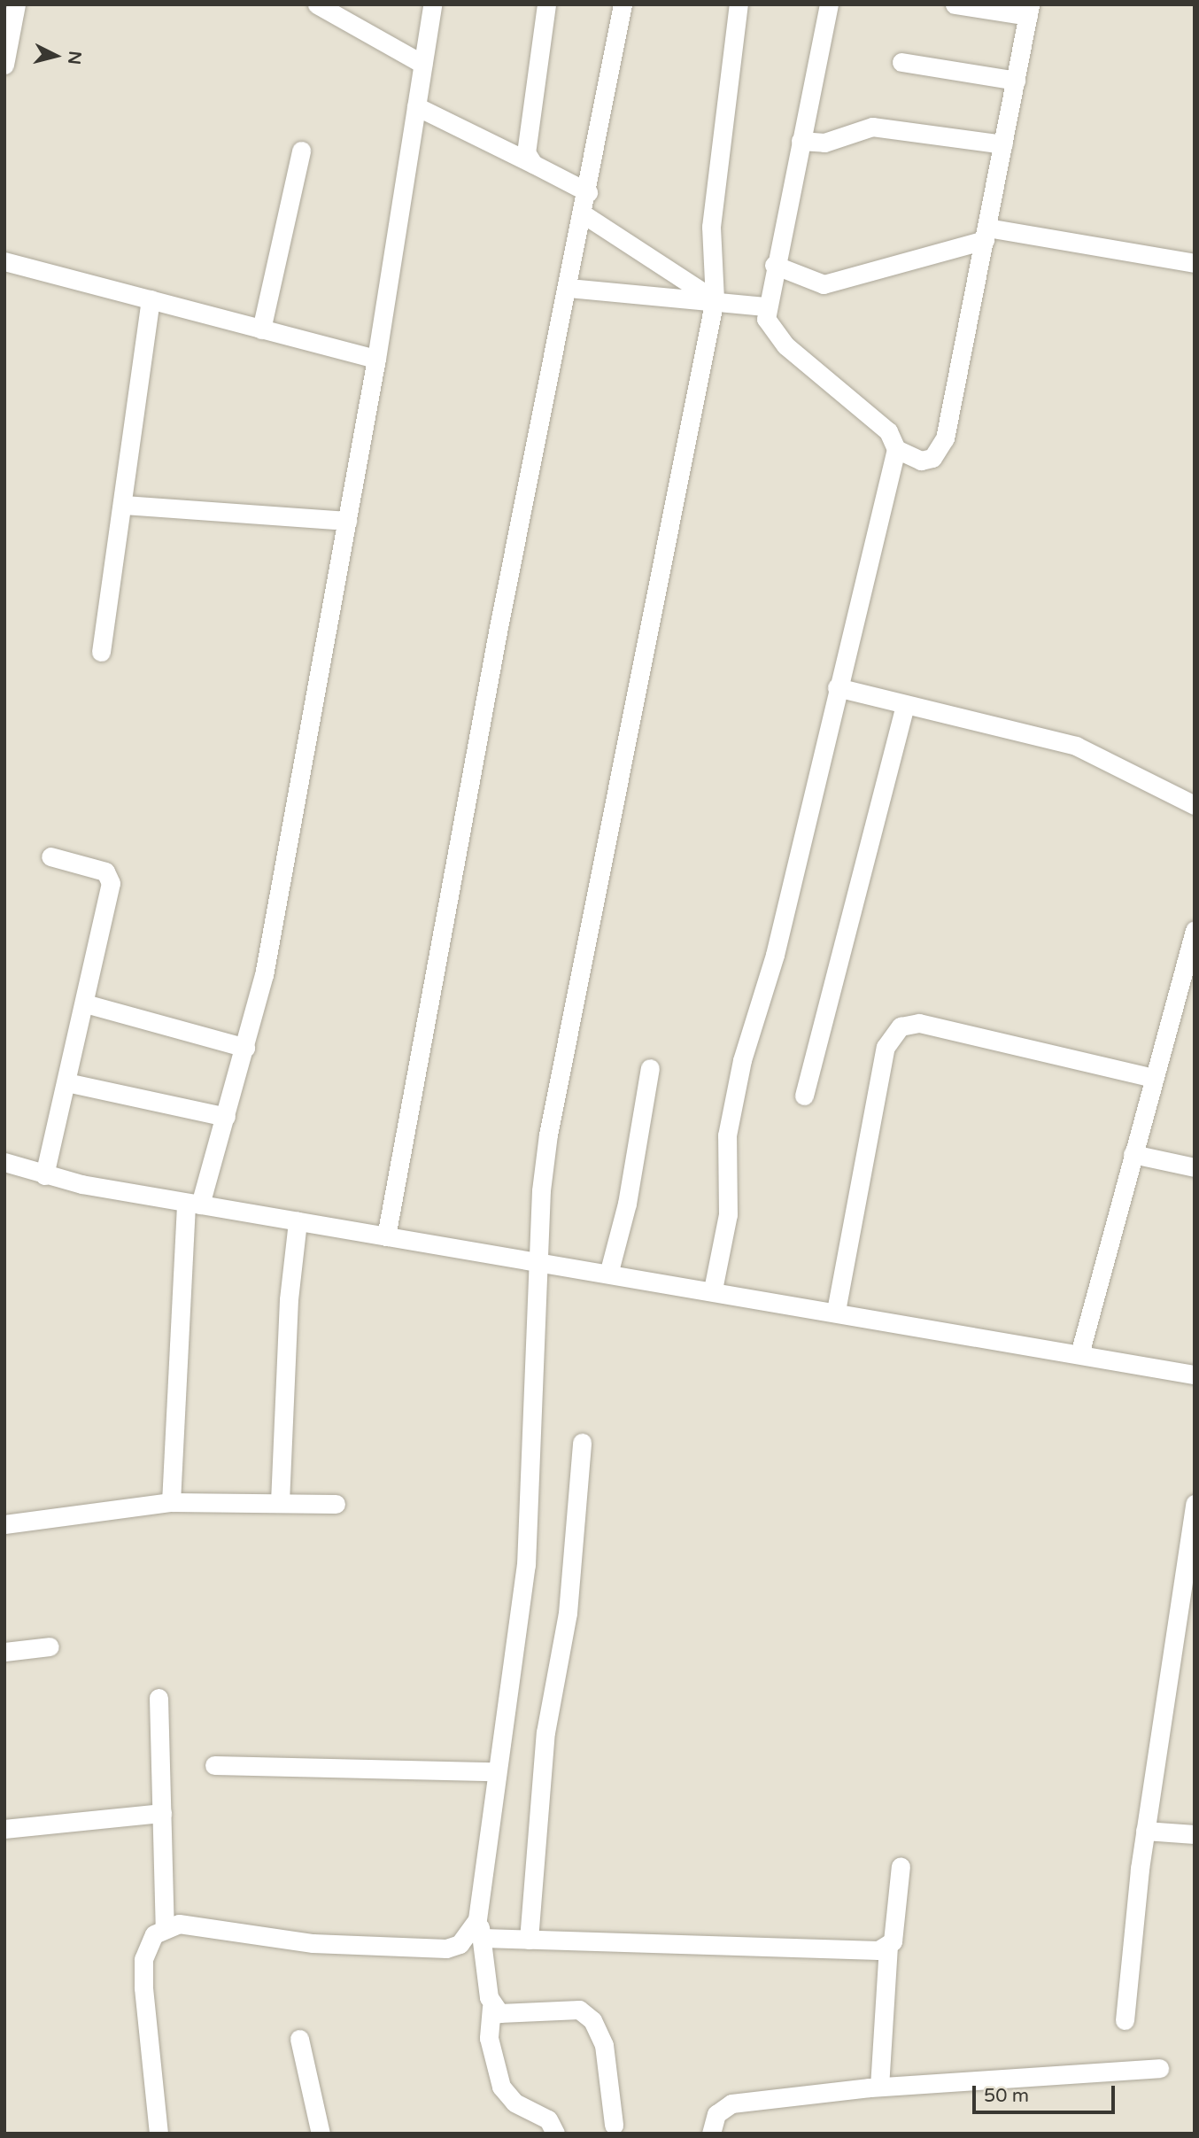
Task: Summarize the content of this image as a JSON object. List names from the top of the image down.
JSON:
{
  "scale_bar": "50 m",
  "north": "right"
}
